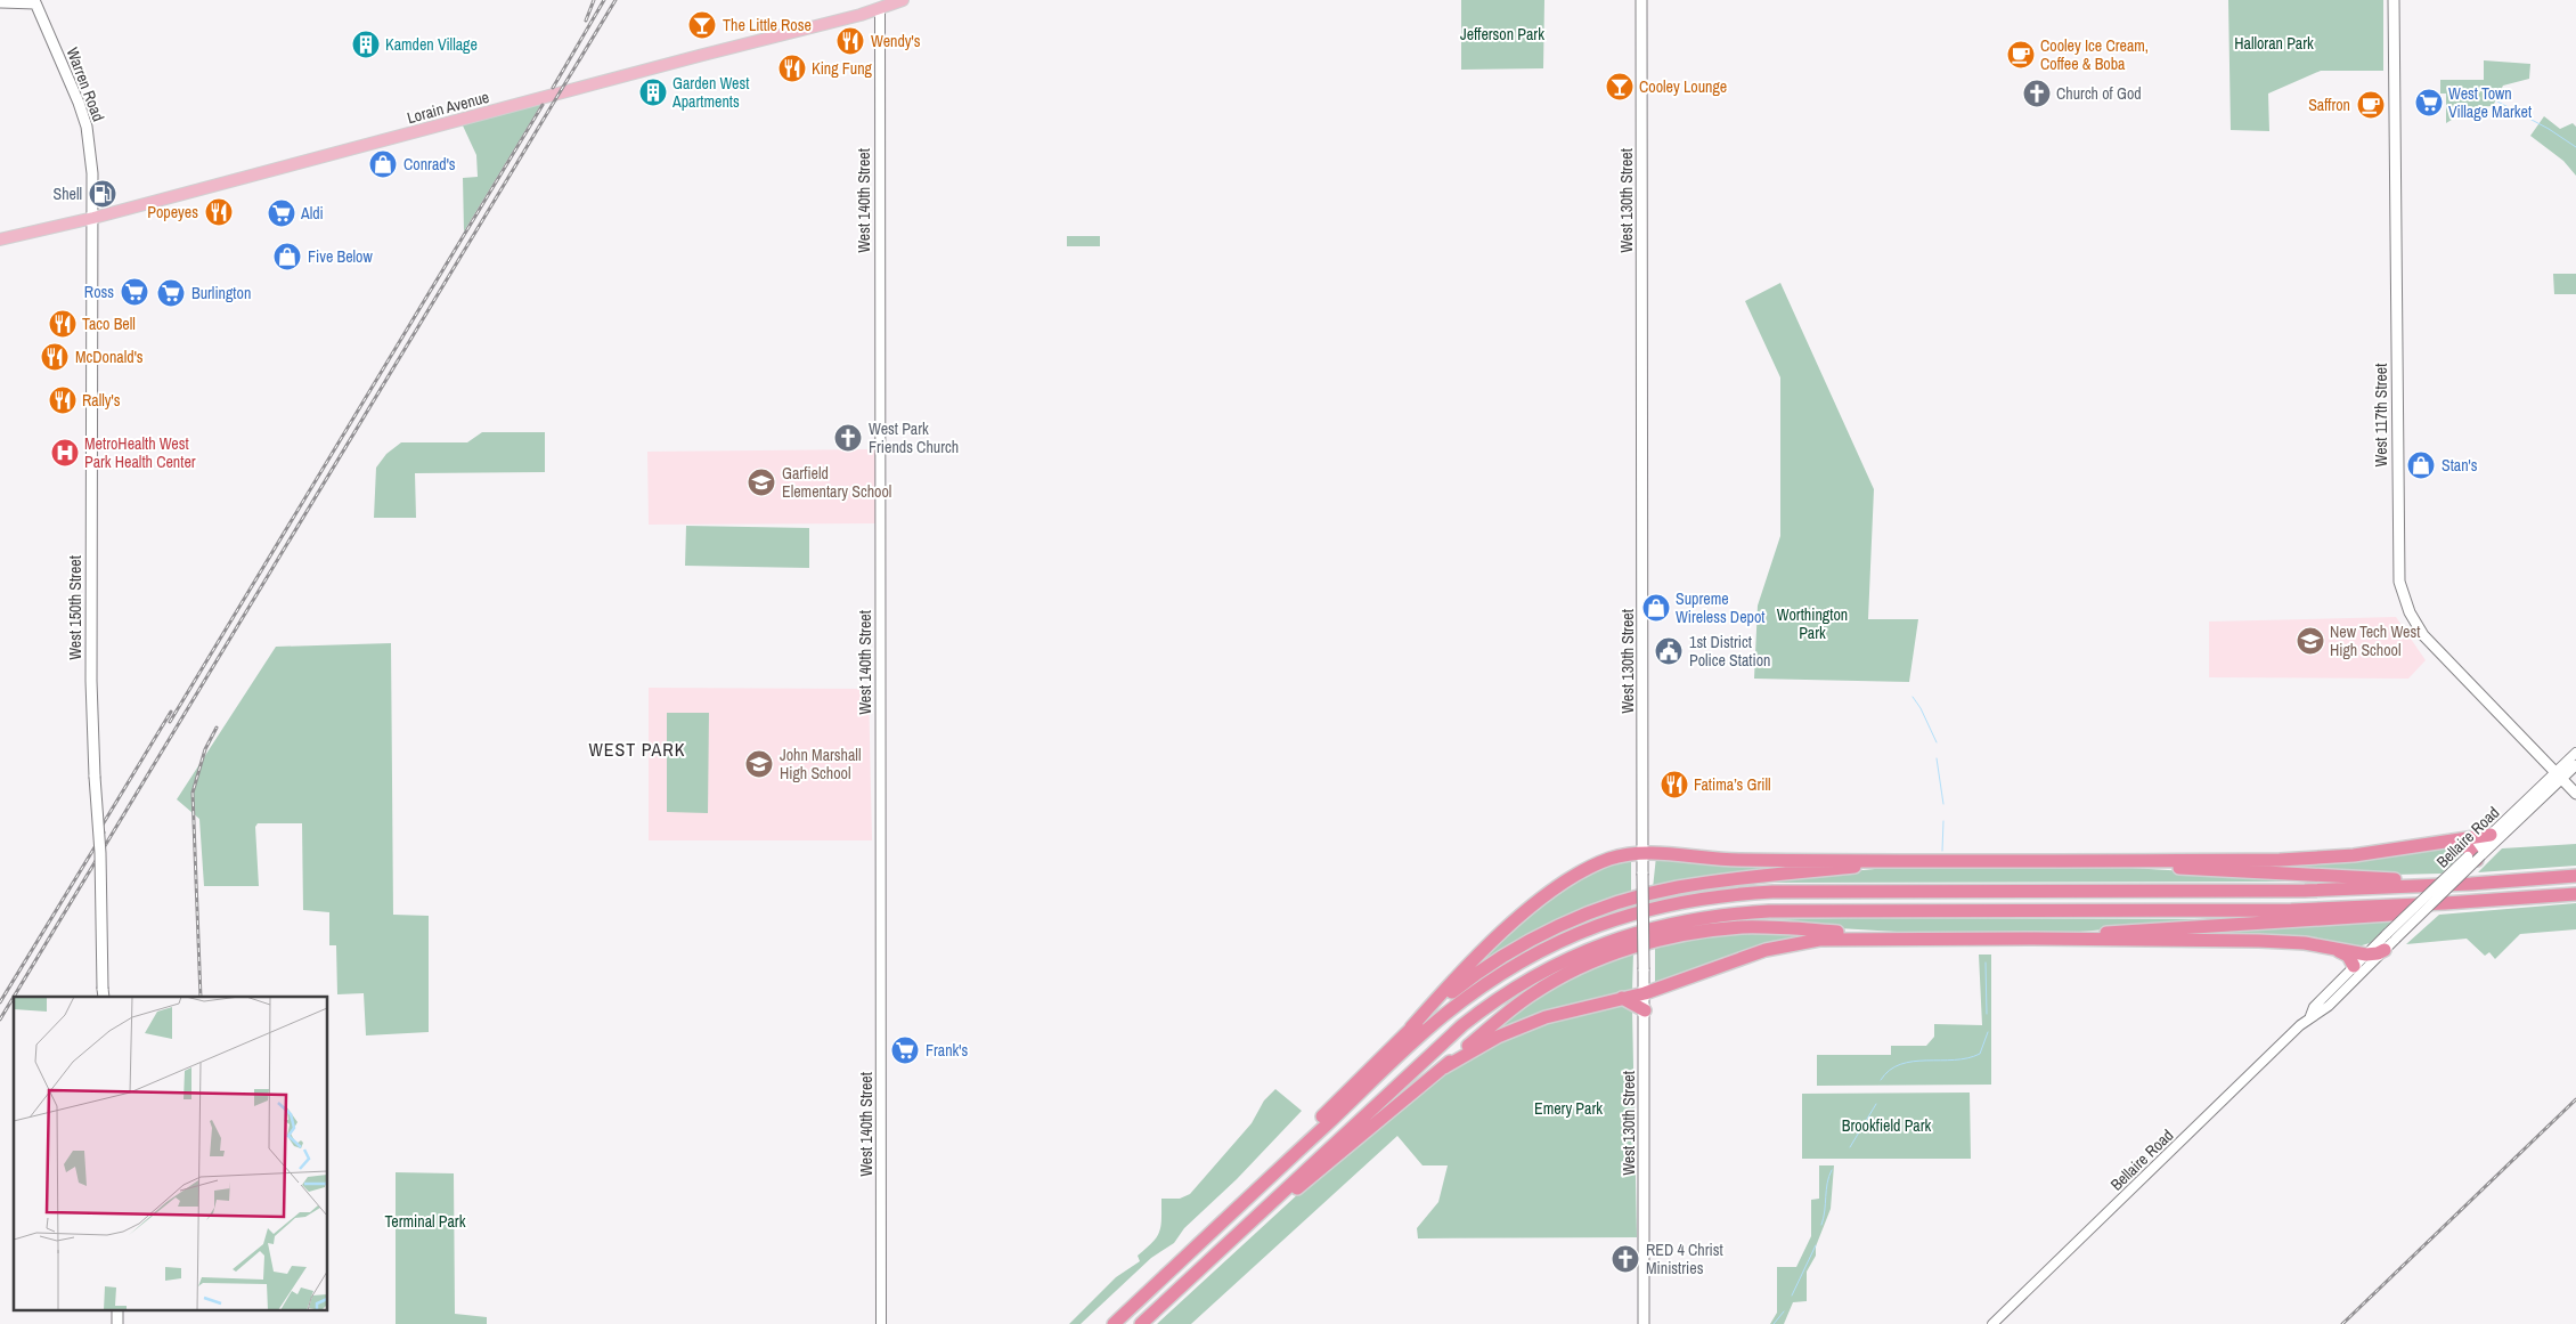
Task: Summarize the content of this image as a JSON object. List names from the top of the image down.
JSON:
{
  "streets": {
    "main road": [
      "Warren Road",
      "Lorain Avenue",
      "West 130th Street",
      "West 117th Street",
      "West 150th Street"
    ],
    "street": ["West 140th Street", "Bellaire Road"]
  },
  "crossings": [
    ["Warren Road", "Lorain Avenue"],
    ["Warren Road", "West 150th Street"],
    ["Lorain Avenue", "West 140th Street"],
    ["Lorain Avenue", "West 150th Street"],
    ["West 117th Street", "Bellaire Road"]
  ],
  "districts": ["WEST PARK"],
  "parks": [
    "Jefferson Park",
    "Halloran Park",
    "Worthington Park",
    "Emery Park",
    "Brookfield Park",
    "Terminal Park"
  ],
  "places": {
    "bar": ["The Little Rose", "Cooley Lounge"],
    "restaurant": [
      "Wendy's",
      "King Fung",
      "Popeyes",
      "Taco Bell",
      "McDonald's",
      "Rally's",
      "Fatima’s Grill"
    ],
    "building": ["Kamden Village", "Garden West Apartments"],
    "cafe": ["Cooley Ice Cream, Coffee & Boba", "Saffron"],
    "church": ["Church of God", "West Park Friends Church", "RED 4 Christ Ministries"],
    "supermarket": [
      "West Town Village Market",
      "Aldi",
      "Ross",
      "Burlington",
      "Frank's"
    ],
    "shop": [
      "Conrad's",
      "Five Below",
      "Stan's",
      "Supreme Wireless Depot"
    ],
    "fuel station": ["Shell"],
    "hospital": ["MetroHealth West Park Health Center"],
    "school or university": ["Garfield Elementary School", "New Tech West High School", "John Marshall High School"],
    "public building": ["1st District Police Station"]
  }
}
